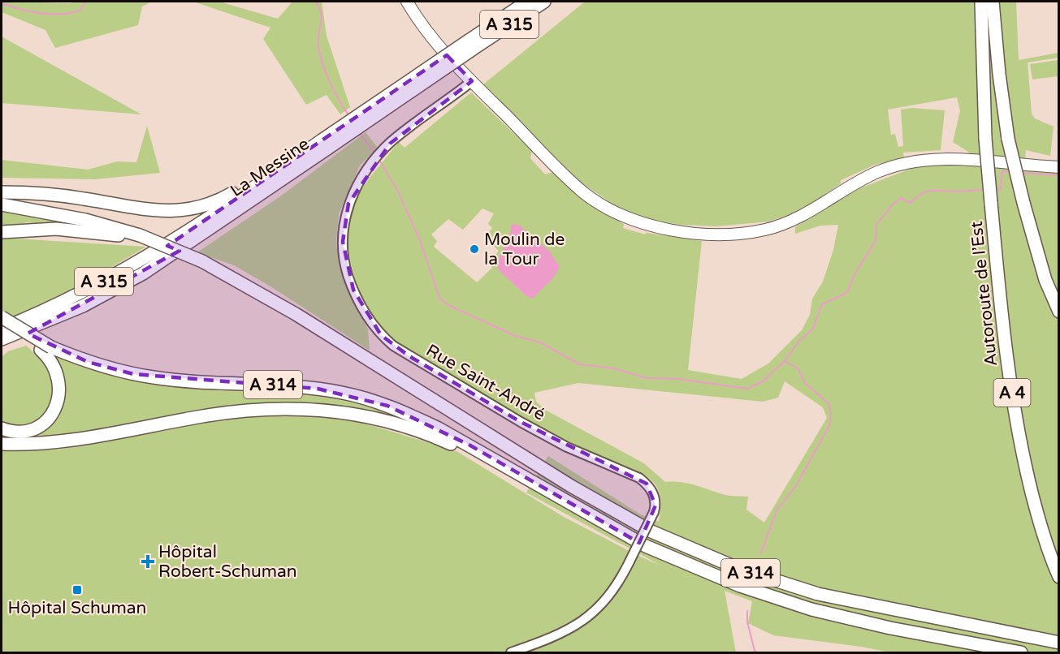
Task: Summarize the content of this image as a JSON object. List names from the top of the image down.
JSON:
{
  "streets": {
    "highway": [
      "A 315",
      "La Messine",
      "Autoroute de l’Est",
      "A 314",
      "A 4"
    ],
    "street": ["Rue Saint-André"]
  },
  "places": {
    "other": ["Moulin de la Tour"],
    "health": ["Hôpital Robert-Schuman"],
    "transit": ["Hôpital Schuman"]
  }
}
